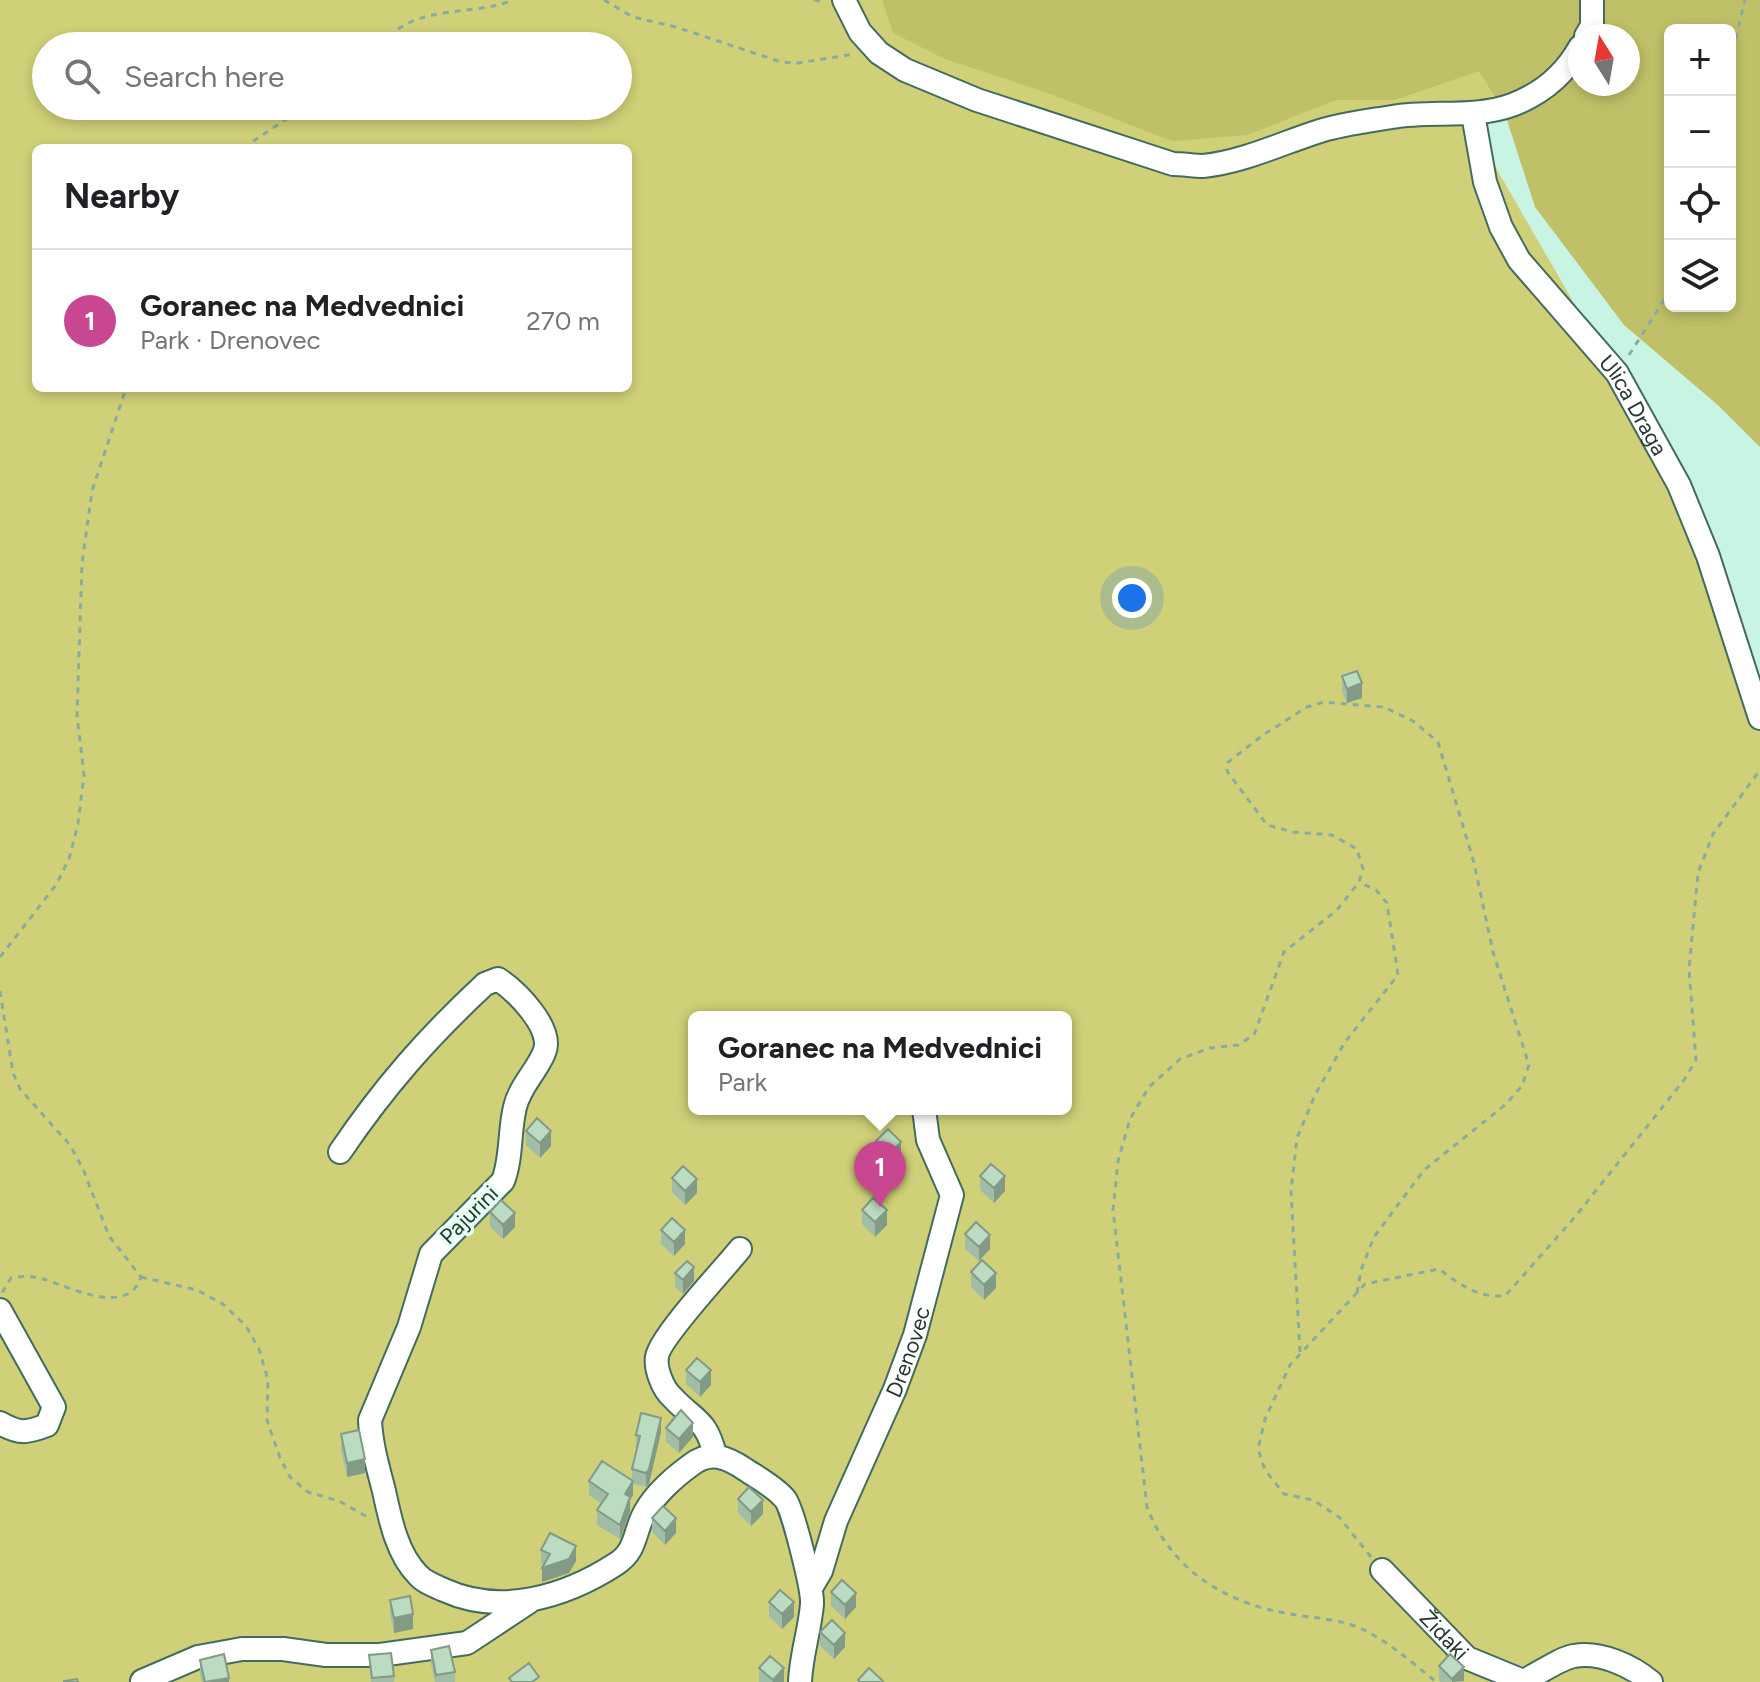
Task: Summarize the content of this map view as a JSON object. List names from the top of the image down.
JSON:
{
  "streets": {
    "street": [
      "Ulica Draga",
      "Pajurini",
      "Drenovec",
      "Židaki"
    ]
  },
  "north": "top",
  "page": {
    "map_buttons": ["+", "−"],
    "search": "Search here",
    "heading": "Nearby",
    "list": [
      {
        "mark": "1",
        "name": "Goranec na Medvednici",
        "note": "Park · Drenovec",
        "value": "270 m"
      }
    ],
    "popup": ["Goranec na Medvednici", "Park"],
    "pins": "1"
  }
}
